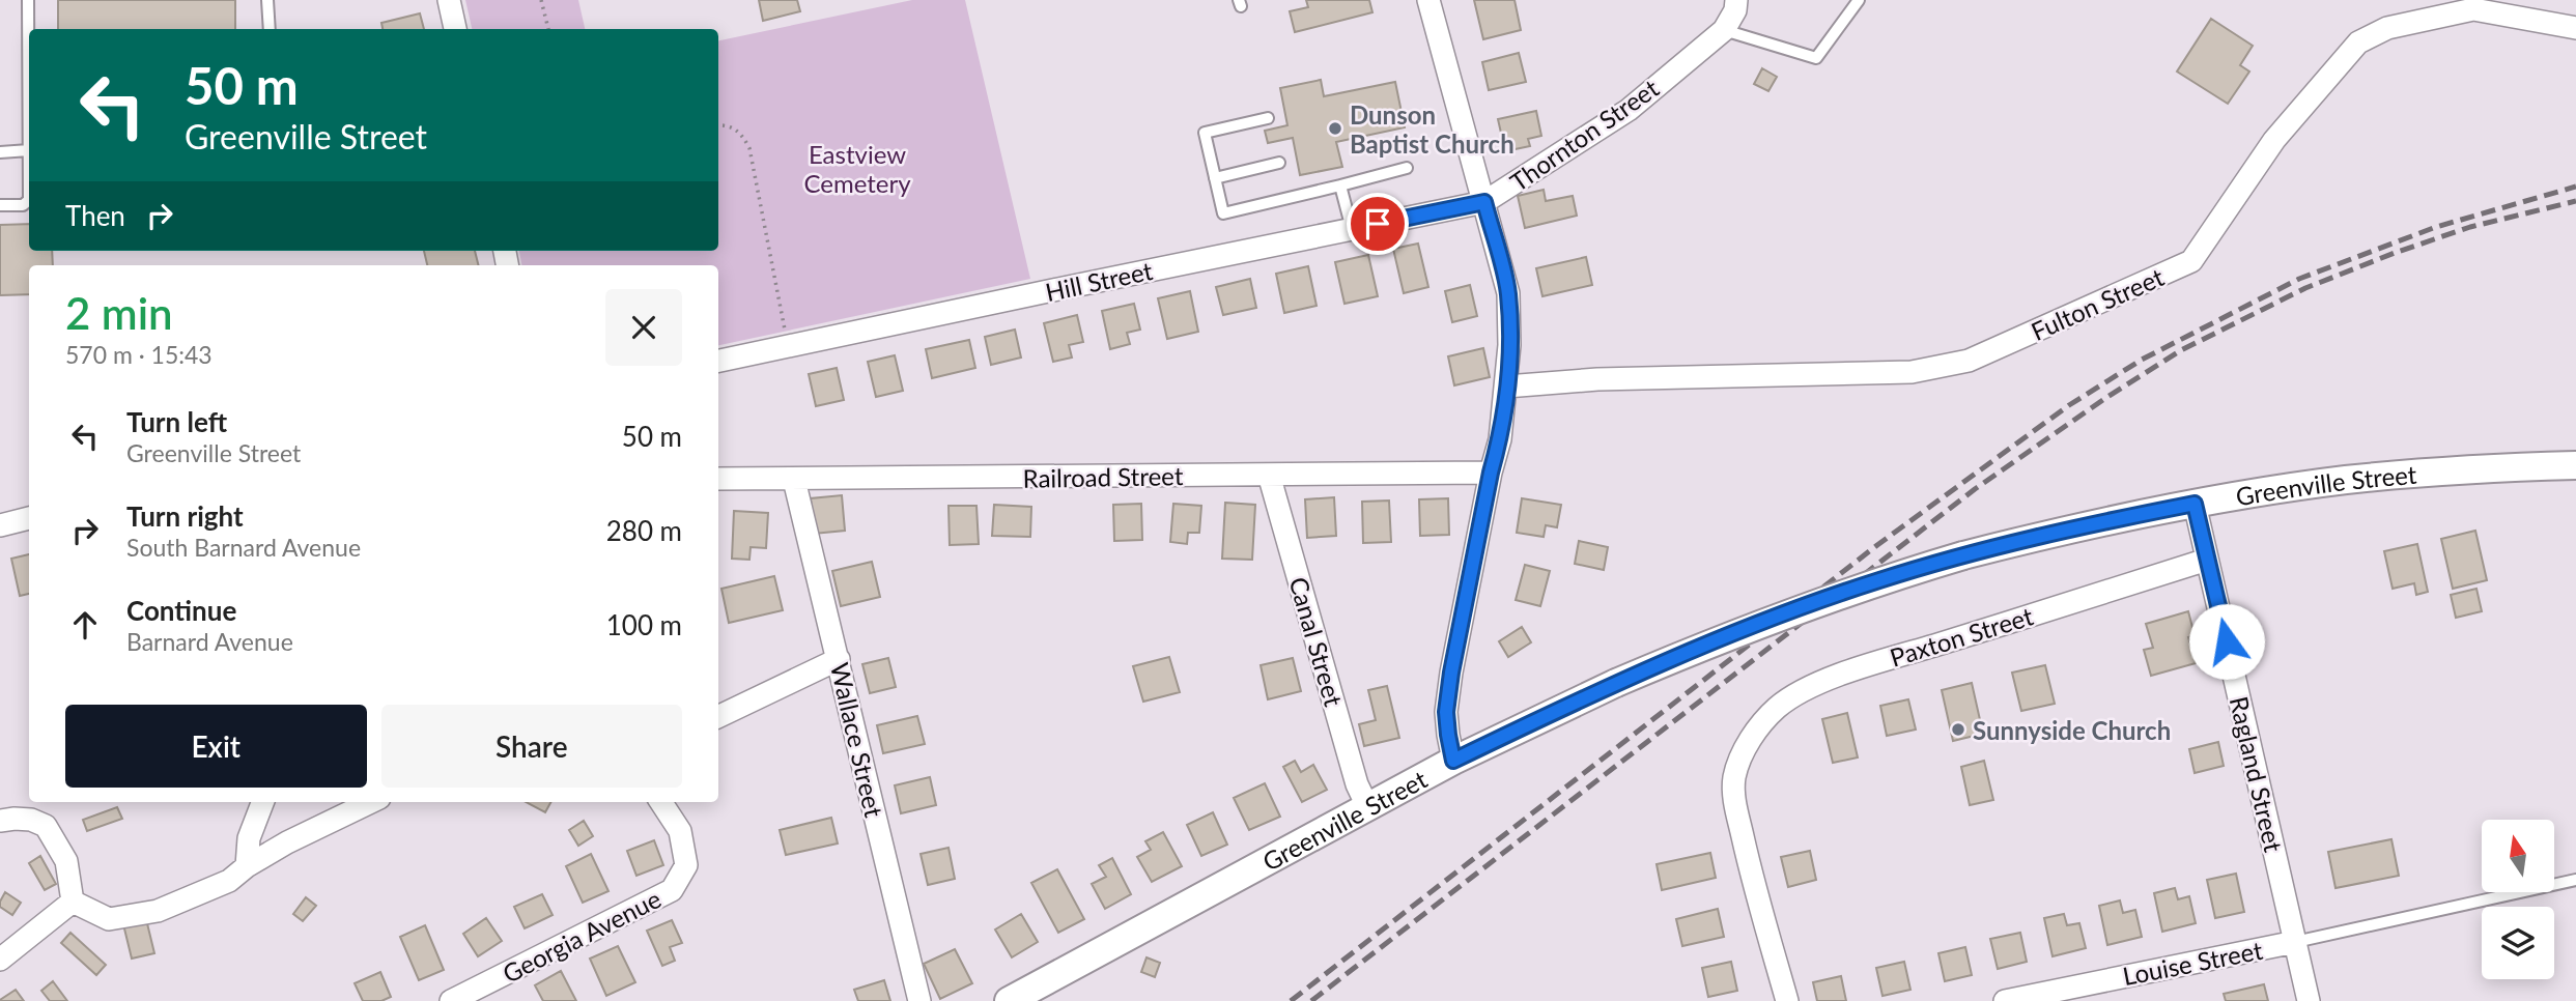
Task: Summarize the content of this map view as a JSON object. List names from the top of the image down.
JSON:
{
  "streets": {
    "street": [
      "Thornton Street",
      "Hill Street",
      "Fulton Street",
      "Railroad Street",
      "Greenville Street",
      "Paxton Street",
      "Canal Street",
      "Wallace Street",
      "Ragland Street",
      "Georgia Avenue",
      "Louise Street"
    ]
  },
  "crossings": [
    ["Thornton Street", "Hill Street"],
    ["Railroad Street", "Canal Street"],
    ["Railroad Street", "Wallace Street"],
    ["Greenville Street", "Canal Street"],
    ["Greenville Street", "Ragland Street"],
    ["Paxton Street", "Ragland Street"],
    ["Ragland Street", "Louise Street"]
  ],
  "parks": ["Eastview Cemetery"],
  "places": ["Dunson Baptist Church", "Sunnyside Church"],
  "north": "top",
  "page": {
    "turn": ["50 m", "Greenville Street"],
    "then": "Then",
    "heading": ["2 min", "570 m · 15:43"],
    "list": [
      {
        "name": "Turn left",
        "note": "Greenville Street",
        "value": "50 m"
      },
      {
        "name": "Turn right",
        "note": "South Barnard Avenue",
        "value": "280 m"
      },
      {
        "name": "Continue",
        "note": "Barnard Avenue",
        "value": "100 m"
      }
    ],
    "buttons": ["Exit", "Share"]
  }
}
